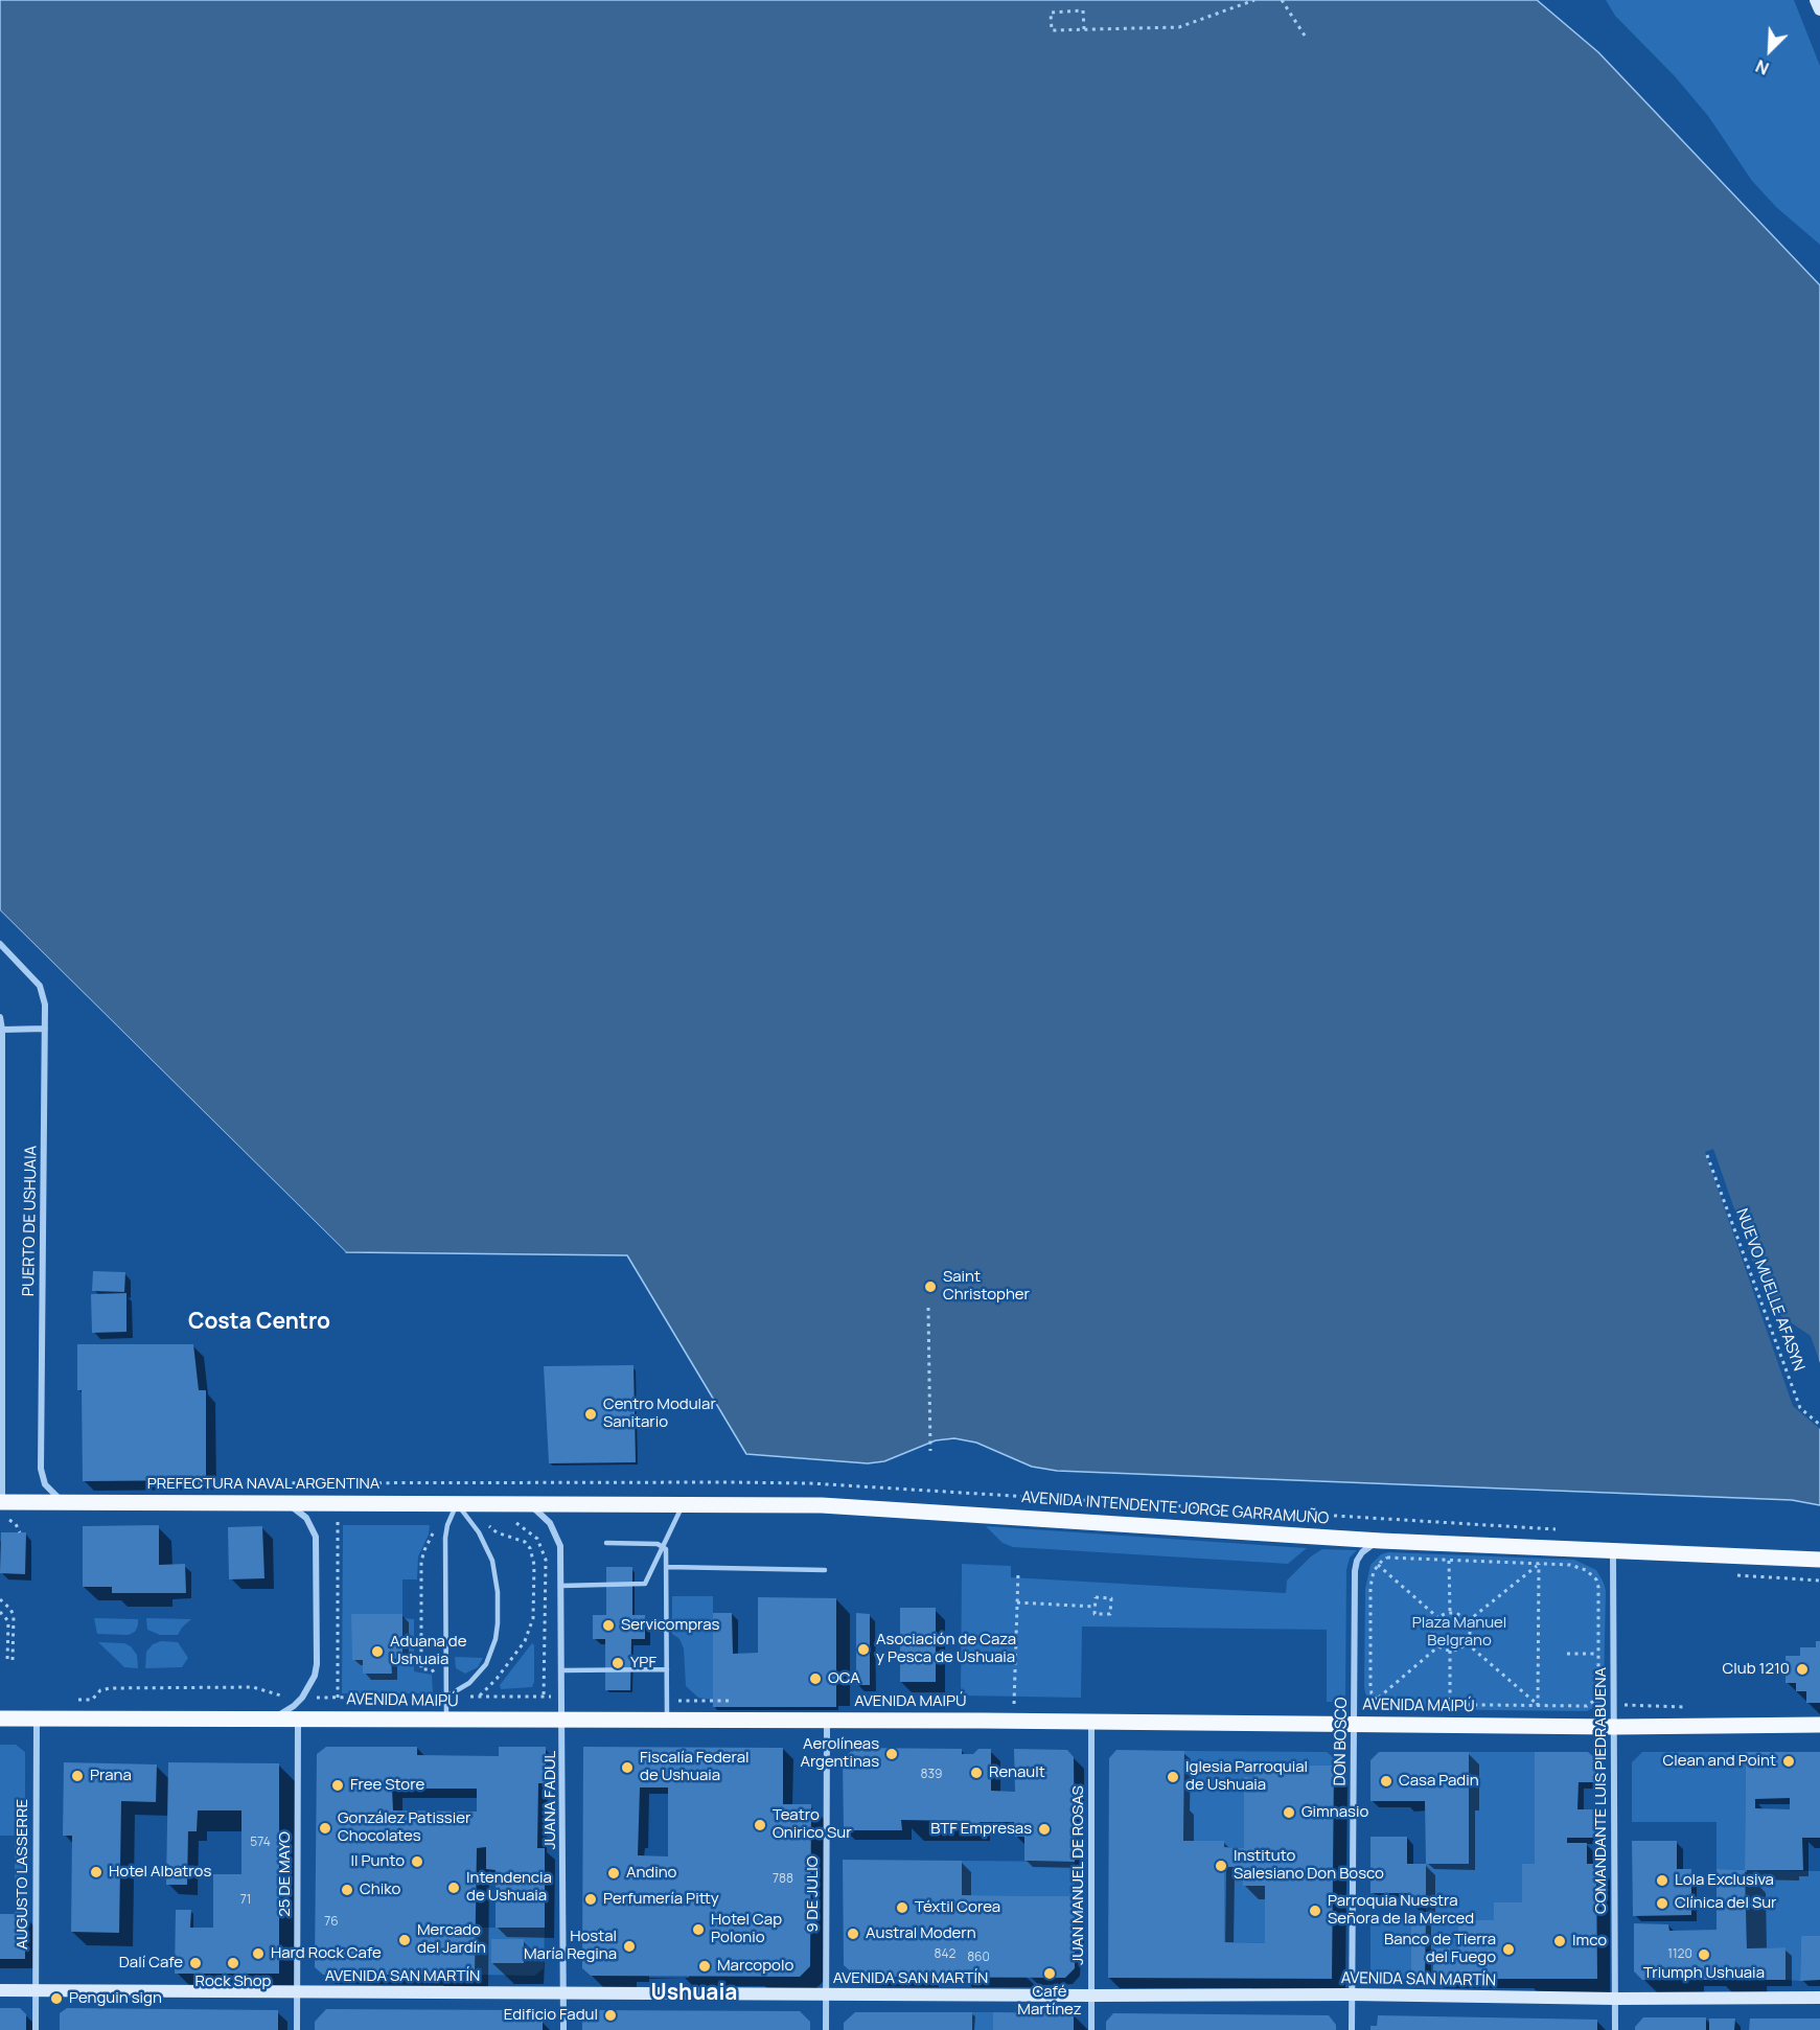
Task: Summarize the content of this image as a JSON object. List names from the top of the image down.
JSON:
{
  "streets": {
    "main road": [
      "PREFECTURA NAVAL ARGENTINA",
      "AVENIDA INTENDENTE JORGE GARRAMUÑO",
      "AVENIDA MAIPÚ",
      "AVENIDA SAN MARTÍN"
    ],
    "street": [
      "PUERTO DE USHUAIA",
      "DON BOSCO",
      "COMANDANTE LUIS PIEDRABUENA",
      "JUANA FADUL",
      "AUGUSTO LASSERRE",
      "25 DE MAYO",
      "JUAN MANUEL DE ROSAS",
      "9 DE JULIO"
    ],
    "path": ["NUEVO MUELLE AFASYN"]
  },
  "crossings": [
    ["PUERTO DE USHUAIA", "PREFECTURA NAVAL ARGENTINA"],
    ["PREFECTURA NAVAL ARGENTINA", "AVENIDA INTENDENTE JORGE GARRAMUÑO"],
    ["PREFECTURA NAVAL ARGENTINA", "JUANA FADUL"],
    ["AVENIDA INTENDENTE JORGE GARRAMUÑO", "DON BOSCO"],
    ["AVENIDA INTENDENTE JORGE GARRAMUÑO", "COMANDANTE LUIS PIEDRABUENA"],
    ["AVENIDA INTENDENTE JORGE GARRAMUÑO", "JUANA FADUL"],
    ["AVENIDA MAIPÚ", "DON BOSCO"],
    ["AVENIDA MAIPÚ", "COMANDANTE LUIS PIEDRABUENA"],
    ["AVENIDA MAIPÚ", "JUANA FADUL"],
    ["AVENIDA MAIPÚ", "AUGUSTO LASSERRE"],
    ["AVENIDA MAIPÚ", "25 DE MAYO"],
    ["AVENIDA MAIPÚ", "JUAN MANUEL DE ROSAS"],
    ["AVENIDA MAIPÚ", "9 DE JULIO"],
    ["DON BOSCO", "AVENIDA SAN MARTÍN"],
    ["COMANDANTE LUIS PIEDRABUENA", "AVENIDA SAN MARTÍN"],
    ["JUANA FADUL", "AVENIDA SAN MARTÍN"],
    ["AUGUSTO LASSERRE", "AVENIDA SAN MARTÍN"],
    ["25 DE MAYO", "AVENIDA SAN MARTÍN"],
    ["JUAN MANUEL DE ROSAS", "AVENIDA SAN MARTÍN"],
    ["9 DE JULIO", "AVENIDA SAN MARTÍN"]
  ],
  "districts": ["Costa Centro", "Ushuaia"],
  "parks": ["Plaza Manuel Belgrano"],
  "places": [
    "Saint Christopher",
    "Centro Modular Sanitario",
    "Servicompras",
    "Asociación de Caza y Pesca de Ushuaia",
    "Aduana de Ushuaia",
    "YPF",
    "Club 1210",
    "OCA",
    "Aerolíneas Argentinas",
    "Clean and Point",
    "Fiscalía Federal de Ushuaia",
    "Renault",
    "Prana",
    "Iglesia Parroquial de Ushuaia",
    "Casa Padin",
    "Free Store",
    "Gimnasio",
    "Teatro Onirico Sur",
    "González Patissier Chocolates",
    "BTF Empresas",
    "Il Punto",
    "Instituto Salesiano Don Bosco",
    "Hotel Albatros",
    "Andino",
    "Lola Exclusiva",
    "Intendencia de Ushuaia",
    "Chiko",
    "Perfumería Pitty",
    "Clínica del Sur",
    "Téxtil Corea",
    "Parroquia Nuestra Señora de la Merced",
    "Hotel Cap Polonio",
    "Austral Modern",
    "Mercado del Jardín",
    "Imco",
    "Hostal María Regina",
    "Banco de Tierra del Fuego",
    "Hard Rock Cafe",
    "Triumph Ushuaia",
    "Dalí Cafe",
    "Rock Shop",
    "Marcopolo",
    "Café Martínez",
    "Penguin sign",
    "Edificio Fadul"
  ],
  "house_numbers": [
    "839",
    "574",
    "788",
    "71",
    "76",
    "842",
    "1120",
    "860"
  ],
  "north": "bottom left"
}
